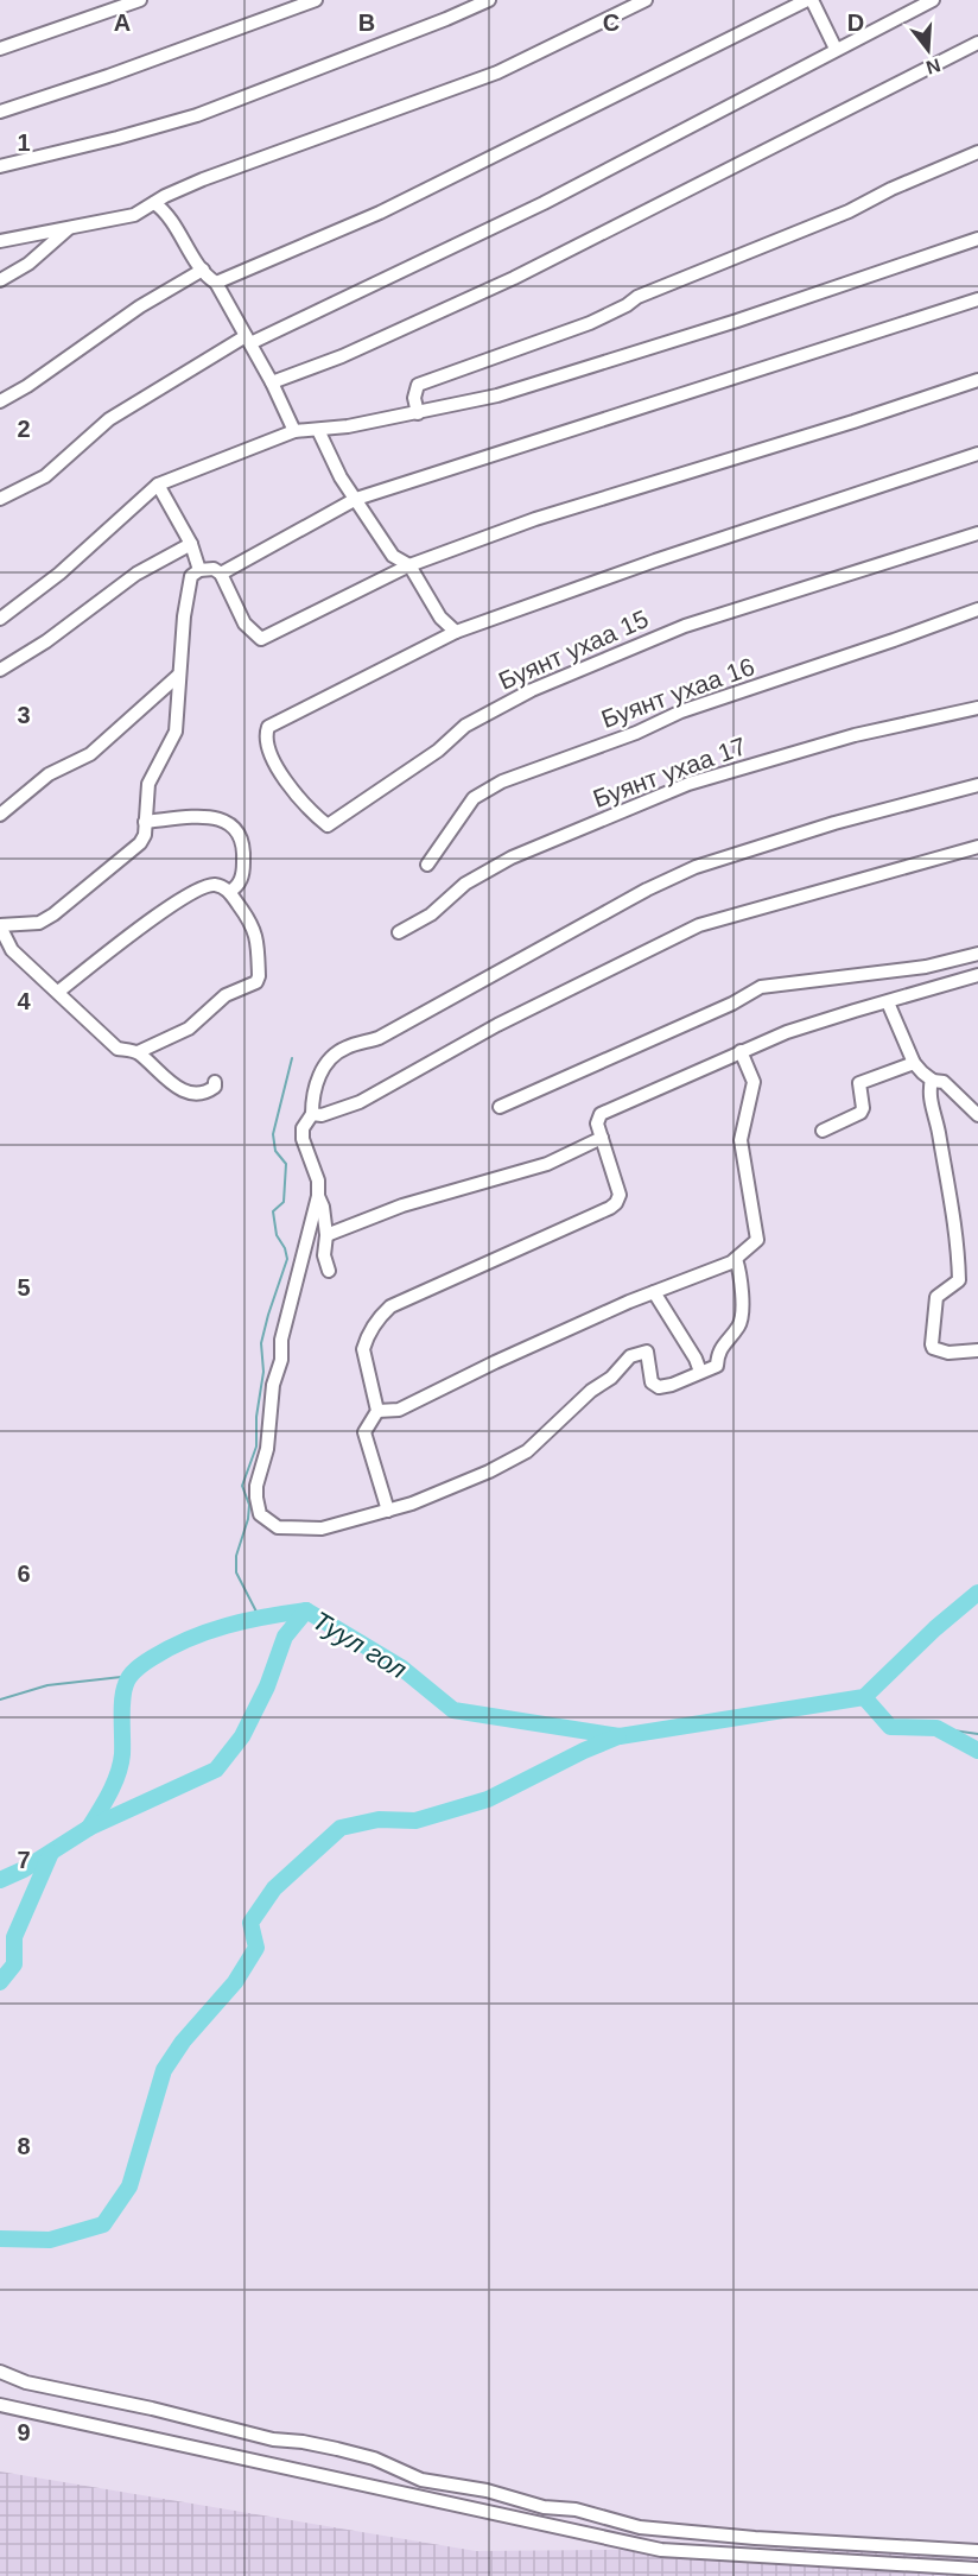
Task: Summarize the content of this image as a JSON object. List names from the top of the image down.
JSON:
{
  "streets": {
    "street": ["Буянт ухаа 15", "Буянт ухаа 16", "Буянт ухаа 17"]
  },
  "water": ["Туул гол"],
  "north": "bottom",
  "grid": {
    "columns": [
      "A",
      "B",
      "C",
      "D"
    ],
    "rows": [
      "1",
      "2",
      "3",
      "4",
      "5",
      "6",
      "7",
      "8",
      "9"
    ]
  }
}
